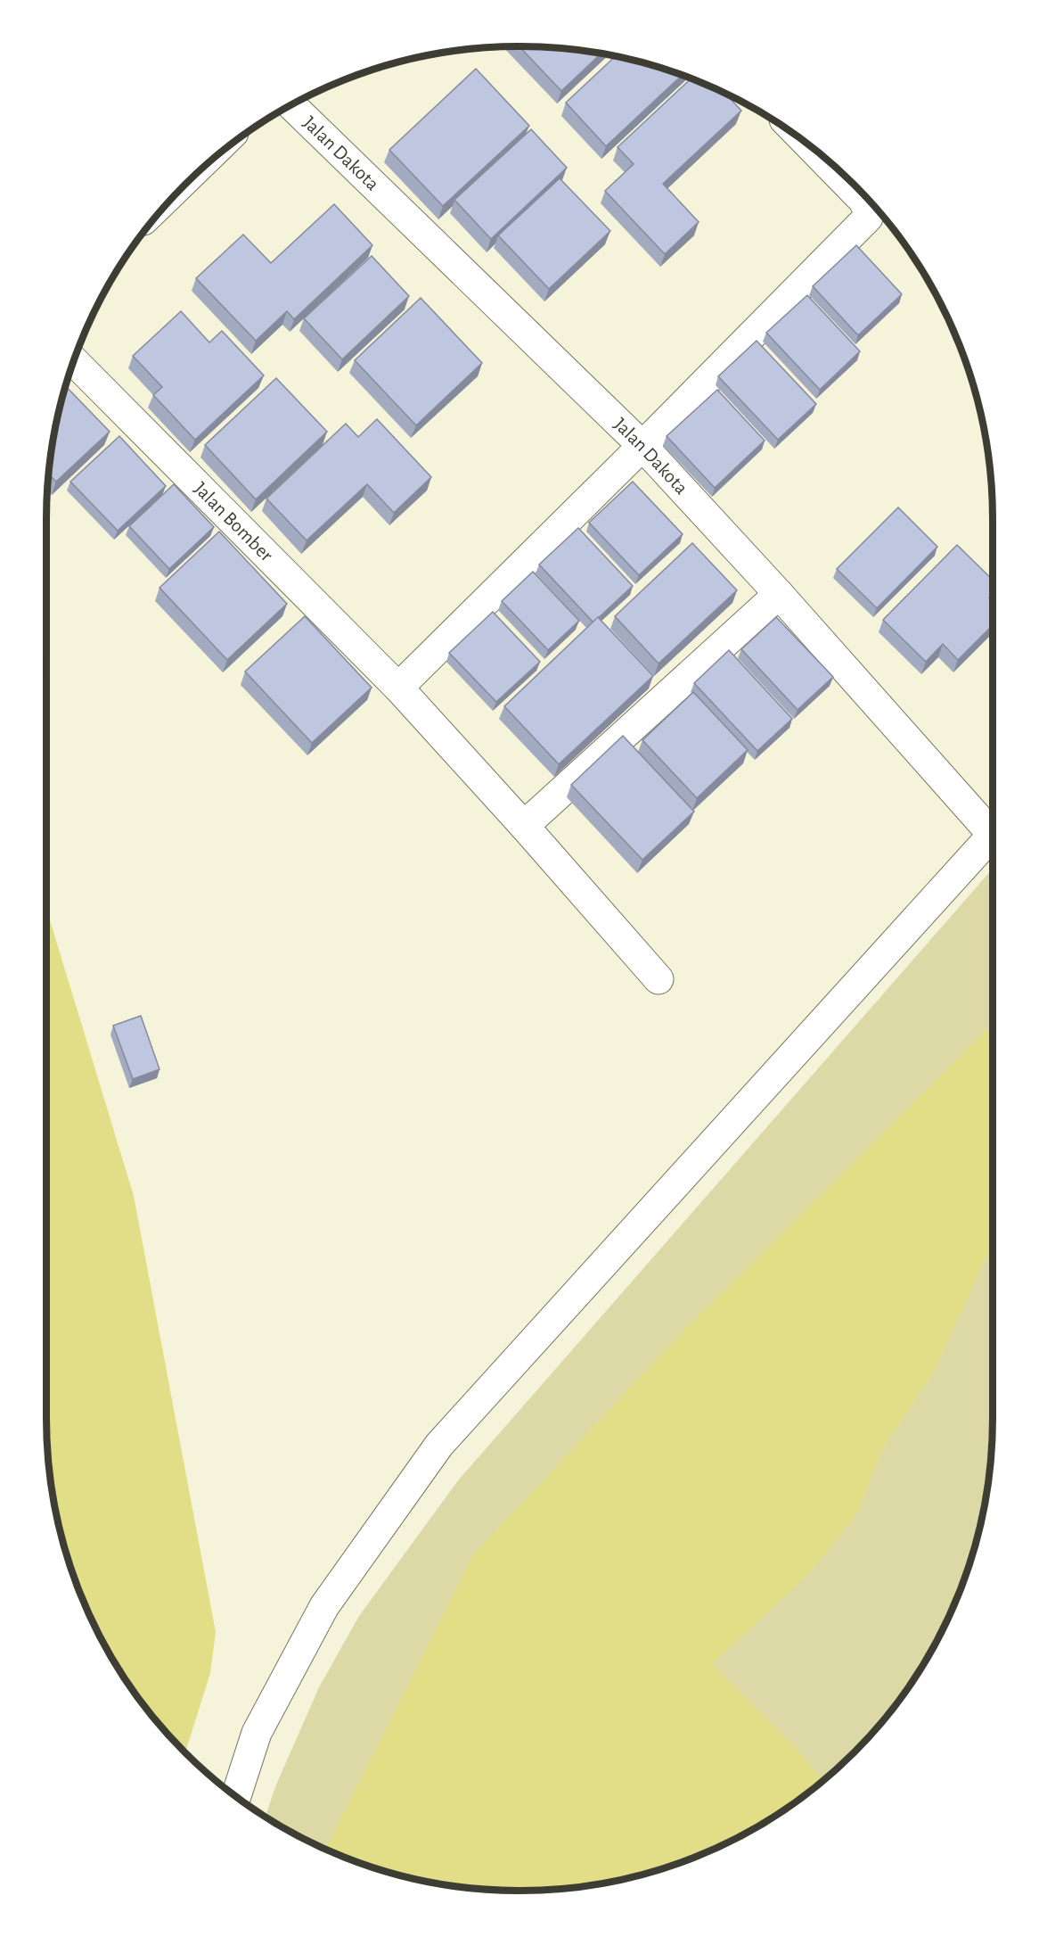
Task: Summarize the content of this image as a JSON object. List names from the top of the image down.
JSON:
{
  "streets": {
    "lane": ["Jalan Dakota", "Jalan Bomber"]
  }
}
